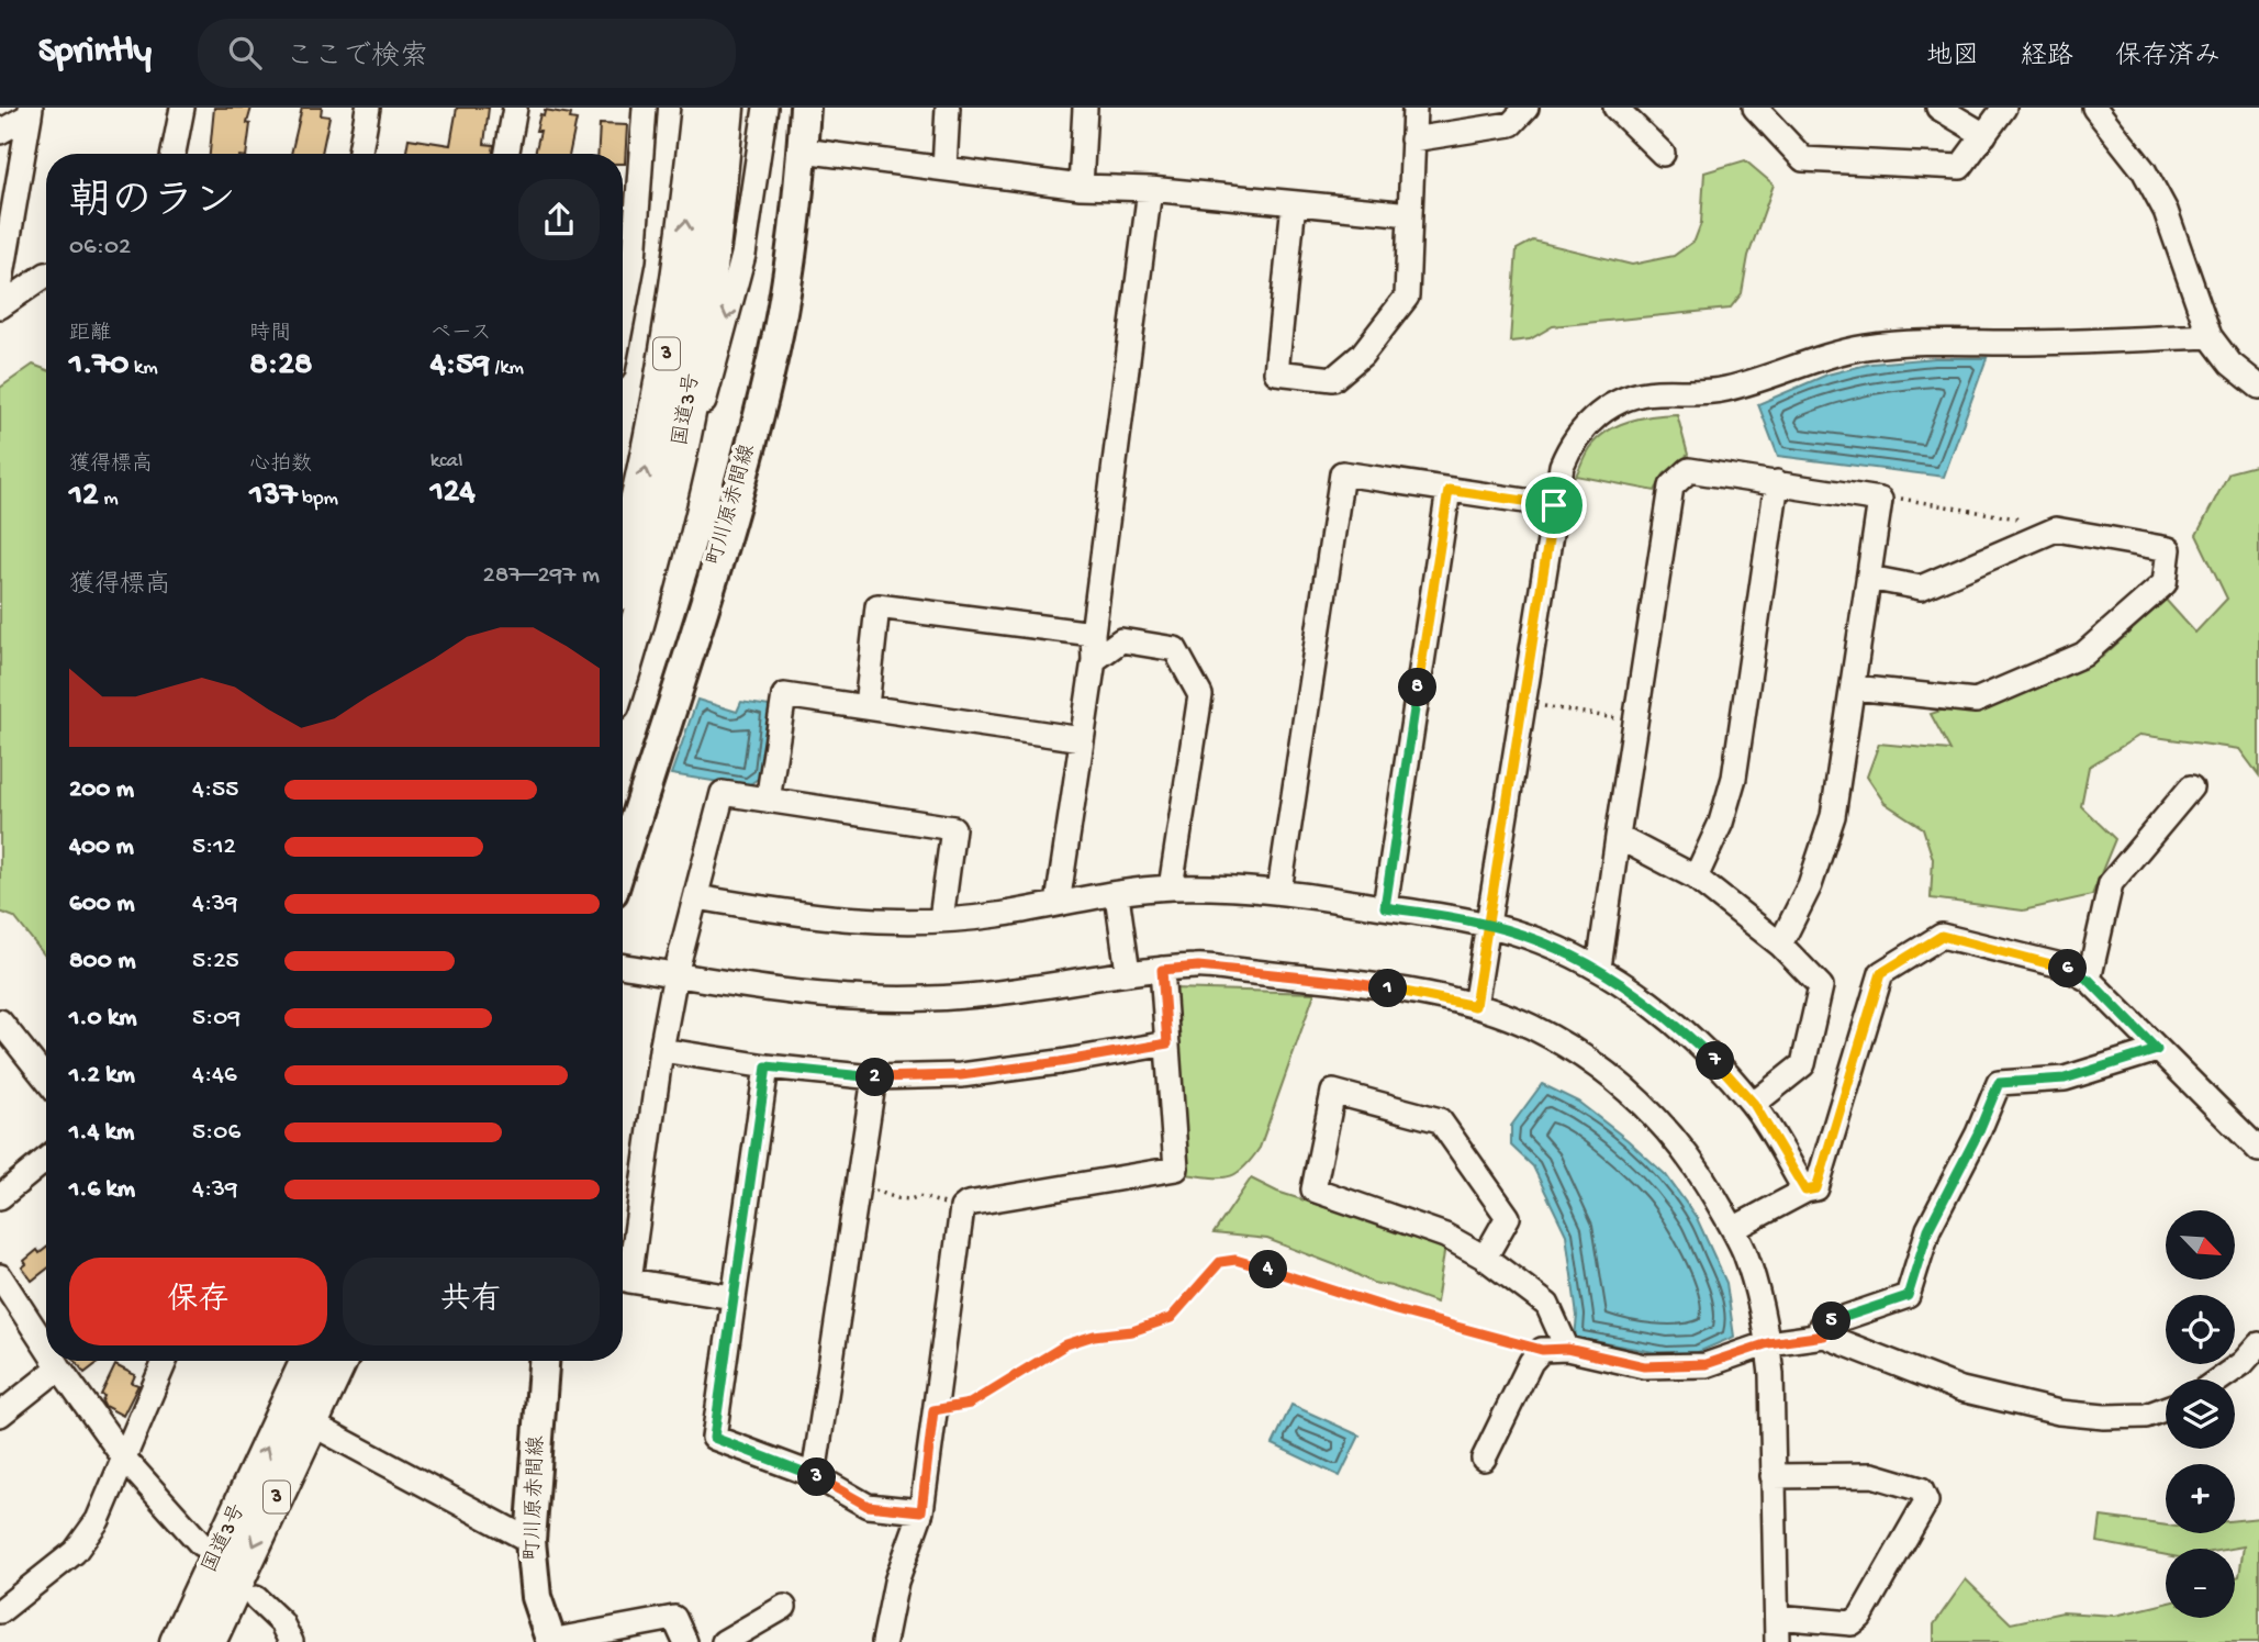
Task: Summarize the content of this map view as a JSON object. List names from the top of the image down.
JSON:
{
  "streets": {
    "highway": ["3", "国道3号"],
    "main road": ["町川原赤間線"]
  },
  "north": "bottom right",
  "page": {
    "header": "Sprintly",
    "search": "ここで検索",
    "nav": ["地図", "経路", "保存済み"],
    "heading": ["朝のラン", "06:02"],
    "stats": [
      ["距離", "1.70 km"],
      ["時間", "8:28"],
      ["ペース", "4:59 /km"],
      ["獲得標高", "12 m"],
      ["心拍数", "137 bpm"],
      ["kcal", "124"]
    ],
    "chart": ["獲得標高", "287–297 m"],
    "pins": [
      "8",
      "6",
      "1",
      "7",
      "2",
      "4",
      "5",
      "3"
    ],
    "list": [
      {
        "name": "200 m",
        "note": "4:55"
      },
      {
        "name": "400 m",
        "note": "5:12"
      },
      {
        "name": "600 m",
        "note": "4:39"
      },
      {
        "name": "800 m",
        "note": "5:25"
      },
      {
        "name": "1.0 km",
        "note": "5:09"
      },
      {
        "name": "1.2 km",
        "note": "4:46"
      },
      {
        "name": "1.4 km",
        "note": "5:06"
      },
      {
        "name": "1.6 km",
        "note": "4:39"
      }
    ],
    "map_buttons": ["+", "−"],
    "buttons": ["保存", "共有"]
  }
}
